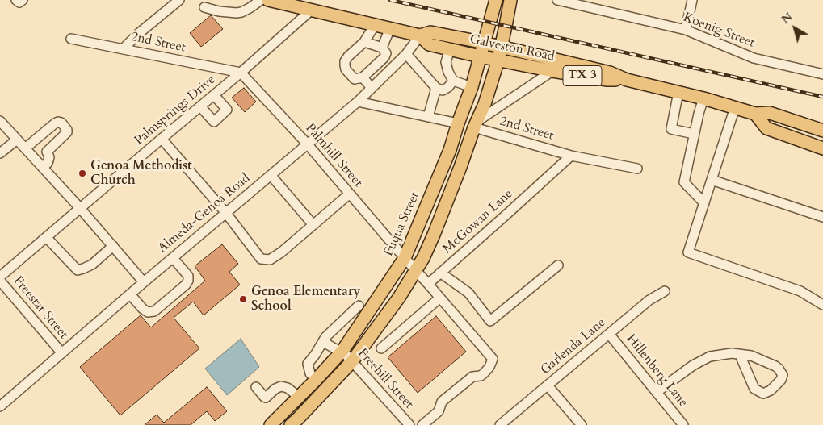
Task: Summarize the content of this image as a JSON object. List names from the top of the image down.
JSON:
{
  "streets": {
    "main road": ["Galveston Road", "TX 3", "Fuqua Street"],
    "street": [
      "Koenig Street",
      "2nd Street",
      "Palmsprings Drive",
      "Palmhill Street",
      "Almeda-Genoa Road",
      "McGowan Lane",
      "Freestar Street",
      "Garlenda Lane",
      "Hillenberg Lane",
      "Freehill Street"
    ]
  },
  "crossings": [
    ["2nd Street", "Palmsprings Drive"],
    ["2nd Street", "Palmhill Street"],
    ["2nd Street", "McGowan Lane"],
    ["Galveston Road", "Palmsprings Drive"],
    ["Galveston Road", "Almeda-Genoa Road"],
    ["Galveston Road", "Fuqua Street"],
    ["Palmsprings Drive", "Palmhill Street"],
    ["Palmhill Street", "Almeda-Genoa Road"],
    ["Palmhill Street", "Fuqua Street"],
    ["Almeda-Genoa Road", "Freestar Street"],
    ["Fuqua Street", "Freehill Street"],
    ["Garlenda Lane", "Hillenberg Lane"]
  ],
  "places": ["Genoa Methodist Church", "Genoa Elementary School"],
  "north": "top left"
}
